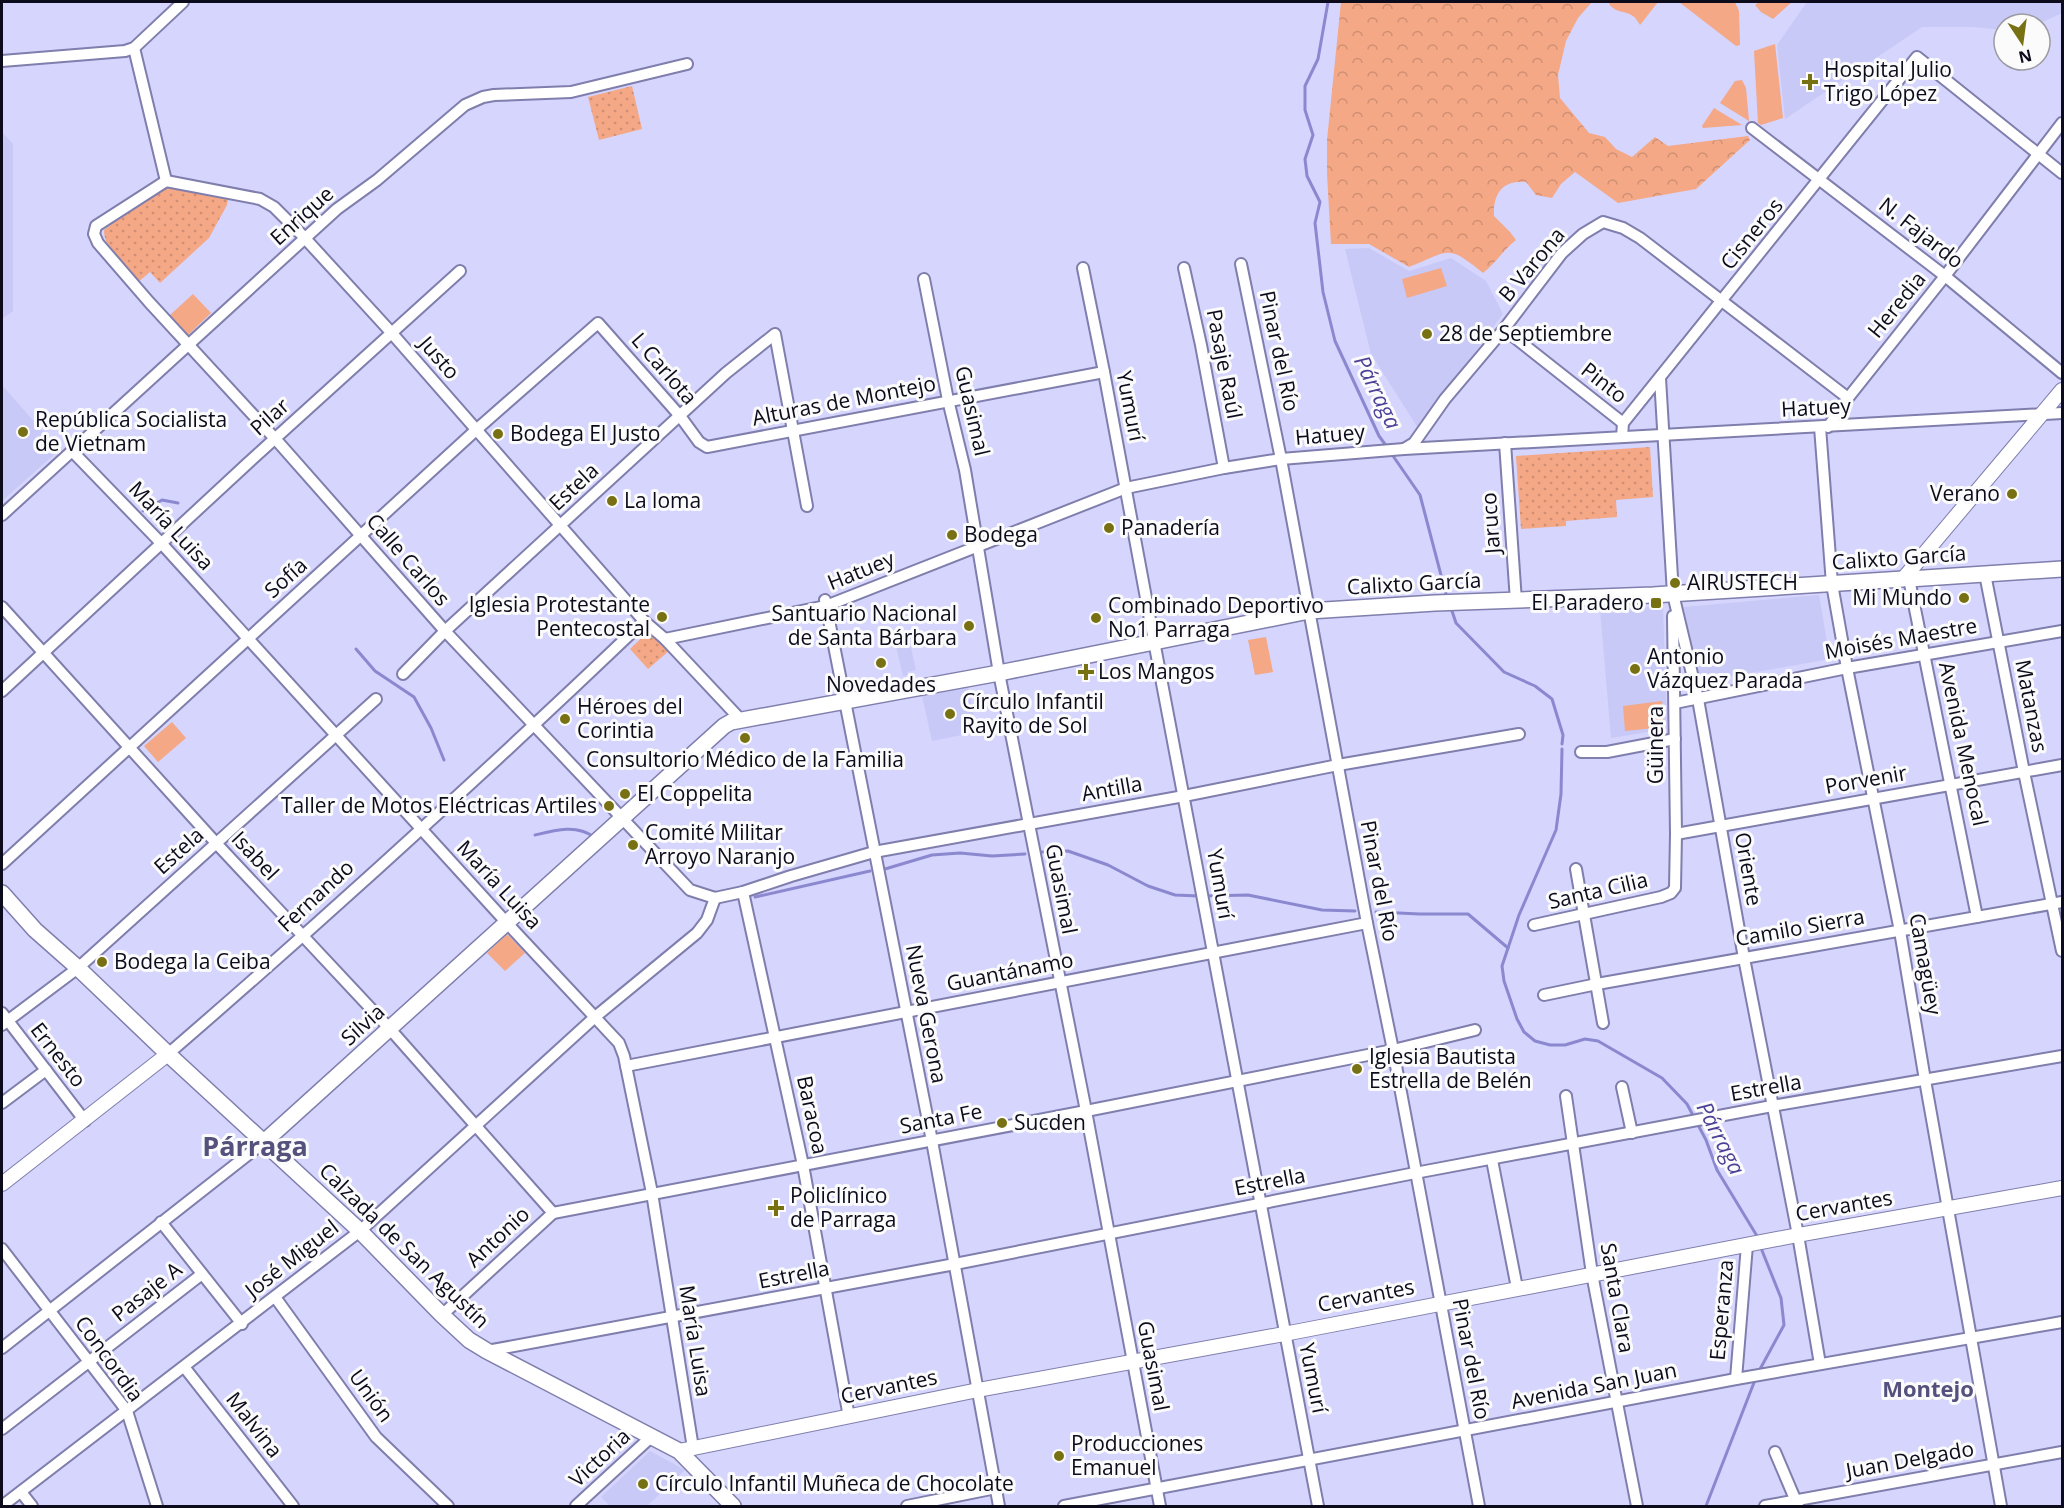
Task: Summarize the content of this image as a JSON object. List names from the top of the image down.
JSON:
{
  "streets": {
    "main road": ["Calixto García", "Silvia", "Calzada de San Agustín"],
    "street": [
      "Enrique",
      "N. Fajardo",
      "Cisneros",
      "B Varona",
      "Heredia",
      "Pinar del Río",
      "Justo",
      "Pasaje Raúl",
      "L Carlota",
      "Pinto",
      "Alturas de Montejo",
      "Yumurí",
      "Hatuey",
      "Guasimal",
      "Pilar",
      "Estela",
      "Jaruco",
      "María Luisa",
      "Calle Carlos",
      "Sofía",
      "Moisés Maestre",
      "Matanzas",
      "Avenida Menocal",
      "Güinera",
      "Porvenir",
      "Antilla",
      "Isabel",
      "Oriente",
      "Santa Cilia",
      "Fernando",
      "Camilo Sierra",
      "Camagüey",
      "Guantánamo",
      "Nueva Gerona",
      "Ernesto",
      "Estrella",
      "Baracoa",
      "Santa Fe",
      "Cervantes",
      "Antonio",
      "José Miguel",
      "Pasaje A",
      "Santa Clara",
      "Esperanza",
      "Concordia",
      "Avenida San Juan",
      "Unión",
      "Malvina",
      "Victoria",
      "Juan Delgado"
    ]
  },
  "crossings": [
    ["Enrique", "Justo"],
    ["Enrique", "María Luisa"],
    ["Enrique", "Calle Carlos"],
    ["N. Fajardo", "Cisneros"],
    ["N. Fajardo", "Heredia"],
    ["Cisneros", "B Varona"],
    ["Cisneros", "Heredia"],
    ["Cisneros", "Pinto"],
    ["Cisneros", "Oriente"],
    ["B Varona", "Pinto"],
    ["B Varona", "Hatuey"],
    ["Heredia", "Hatuey"],
    ["Heredia", "Camagüey"],
    ["Pinar del Río", "Hatuey"],
    ["Pinar del Río", "Calixto García"],
    ["Pinar del Río", "Antilla"],
    ["Pinar del Río", "Guantánamo"],
    ["Pinar del Río", "Estrella"],
    ["Pinar del Río", "Santa Fe"],
    ["Pinar del Río", "Cervantes"],
    ["Pinar del Río", "Avenida San Juan"],
    ["Justo", "Hatuey"],
    ["Justo", "Pilar"],
    ["Justo", "Estela"],
    ["Justo", "Calixto García"],
    ["Justo", "Calle Carlos"],
    ["Justo", "Sofía"],
    ["Justo", "Fernando"],
    ["Justo", "Silvia"],
    ["Pasaje Raúl", "Hatuey"],
    ["L Carlota", "Alturas de Montejo"],
    ["L Carlota", "Estela"],
    ["L Carlota", "Sofía"],
    ["Alturas de Montejo", "Yumurí"],
    ["Alturas de Montejo", "Guasimal"],
    ["Alturas de Montejo", "Estela"],
    ["Yumurí", "Hatuey"],
    ["Yumurí", "Calixto García"],
    ["Yumurí", "Antilla"],
    ["Yumurí", "Guantánamo"],
    ["Yumurí", "Estrella"],
    ["Yumurí", "Santa Fe"],
    ["Yumurí", "Cervantes"],
    ["Yumurí", "Avenida San Juan"],
    ["Hatuey", "Guasimal"],
    ["Hatuey", "Jaruco"],
    ["Hatuey", "Oriente"],
    ["Hatuey", "Camagüey"],
    ["Hatuey", "Nueva Gerona"],
    ["Guasimal", "Calixto García"],
    ["Guasimal", "Antilla"],
    ["Guasimal", "Guantánamo"],
    ["Guasimal", "Estrella"],
    ["Guasimal", "Santa Fe"],
    ["Guasimal", "Cervantes"],
    ["Guasimal", "Avenida San Juan"],
    ["Pilar", "María Luisa"],
    ["Pilar", "Calle Carlos"],
    ["Pilar", "Isabel"],
    ["Estela", "María Luisa"],
    ["Estela", "Calle Carlos"],
    ["Estela", "Isabel"],
    ["Estela", "Ernesto"],
    ["Estela", "Calzada de San Agustín"],
    ["Jaruco", "Calixto García"],
    ["María Luisa", "Sofía"],
    ["María Luisa", "Fernando"],
    ["María Luisa", "Guantánamo"],
    ["María Luisa", "Silvia"],
    ["María Luisa", "Estrella"],
    ["María Luisa", "Santa Fe"],
    ["María Luisa", "Cervantes"],
    ["María Luisa", "Calzada de San Agustín"],
    ["María Luisa", "José Miguel"],
    ["Calixto García", "Matanzas"],
    ["Calixto García", "Avenida Menocal"],
    ["Calixto García", "Güinera"],
    ["Calixto García", "Oriente"],
    ["Calixto García", "Camagüey"],
    ["Calixto García", "Nueva Gerona"],
    ["Calixto García", "Silvia"],
    ["Calle Carlos", "Sofía"],
    ["Calle Carlos", "Antilla"],
    ["Calle Carlos", "Fernando"],
    ["Calle Carlos", "Silvia"],
    ["Calle Carlos", "José Miguel"],
    ["Sofía", "Isabel"],
    ["Moisés Maestre", "Matanzas"],
    ["Moisés Maestre", "Avenida Menocal"],
    ["Moisés Maestre", "Güinera"],
    ["Moisés Maestre", "Oriente"],
    ["Moisés Maestre", "Camagüey"],
    ["Matanzas", "Porvenir"],
    ["Matanzas", "Camilo Sierra"],
    ["Avenida Menocal", "Porvenir"],
    ["Avenida Menocal", "Camilo Sierra"],
    ["Güinera", "Porvenir"],
    ["Güinera", "Oriente"],
    ["Güinera", "Santa Cilia"],
    ["Porvenir", "Oriente"],
    ["Porvenir", "Camagüey"],
    ["Antilla", "Nueva Gerona"],
    ["Antilla", "Baracoa"],
    ["Antilla", "José Miguel"],
    ["Isabel", "Fernando"],
    ["Isabel", "Silvia"],
    ["Isabel", "Santa Fe"],
    ["Isabel", "Antonio"],
    ["Isabel", "José Miguel"],
    ["Oriente", "Camilo Sierra"],
    ["Oriente", "Estrella"],
    ["Oriente", "Cervantes"],
    ["Oriente", "Avenida San Juan"],
    ["Fernando", "Ernesto"],
    ["Fernando", "Calzada de San Agustín"],
    ["Camilo Sierra", "Camagüey"],
    ["Camagüey", "Estrella"],
    ["Camagüey", "Cervantes"],
    ["Camagüey", "Avenida San Juan"],
    ["Camagüey", "Juan Delgado"],
    ["Guantánamo", "Nueva Gerona"],
    ["Guantánamo", "Baracoa"],
    ["Nueva Gerona", "Estrella"],
    ["Nueva Gerona", "Santa Fe"],
    ["Nueva Gerona", "Cervantes"],
    ["Silvia", "Calzada de San Agustín"],
    ["Silvia", "Concordia"],
    ["Estrella", "Baracoa"],
    ["Estrella", "Calzada de San Agustín"],
    ["Estrella", "Santa Clara"],
    ["Baracoa", "Santa Fe"],
    ["Baracoa", "Cervantes"],
    ["Santa Fe", "Antonio"],
    ["Cervantes", "Calzada de San Agustín"],
    ["Cervantes", "Santa Clara"],
    ["Cervantes", "Esperanza"],
    ["Antonio", "Calzada de San Agustín"],
    ["Calzada de San Agustín", "José Miguel"],
    ["Calzada de San Agustín", "Victoria"],
    ["José Miguel", "Concordia"],
    ["José Miguel", "Unión"],
    ["José Miguel", "Malvina"],
    ["Pasaje A", "Concordia"],
    ["Santa Clara", "Avenida San Juan"],
    ["Esperanza", "Avenida San Juan"]
  ],
  "districts": ["Párraga", "Montejo"],
  "water": ["Párraga"],
  "places": {
    "health": ["Hospital Julio Trigo López", "Los Mangos", "Policlínico de Parraga"],
    "other": [
      "28 de Septiembre",
      "República Socialista de Vietnam",
      "Bodega El Justo",
      "Verano",
      "La loma",
      "Panadería",
      "Bodega",
      "AIRUSTECH",
      "Mi Mundo",
      "Iglesia Protestante Pentecostal",
      "Combinado Deportivo No1 Parraga",
      "Santuario Nacional de Santa Bárbara",
      "Novedades",
      "Antonio Vázquez Parada",
      "Círculo Infantil Rayito de Sol",
      "Héroes del Corintia",
      "Consultorio Médico de la Familia",
      "El Coppelita",
      "Taller de Motos Eléctricas Artiles",
      "Comité Militar Arroyo Naranjo",
      "Bodega la Ceiba",
      "Iglesia Bautista Estrella de Belén",
      "Sucden",
      "Producciones Emanuel",
      "Círculo Infantil Muñeca de Chocolate"
    ],
    "transit": ["El Paradero"]
  },
  "north": "bottom"
}
